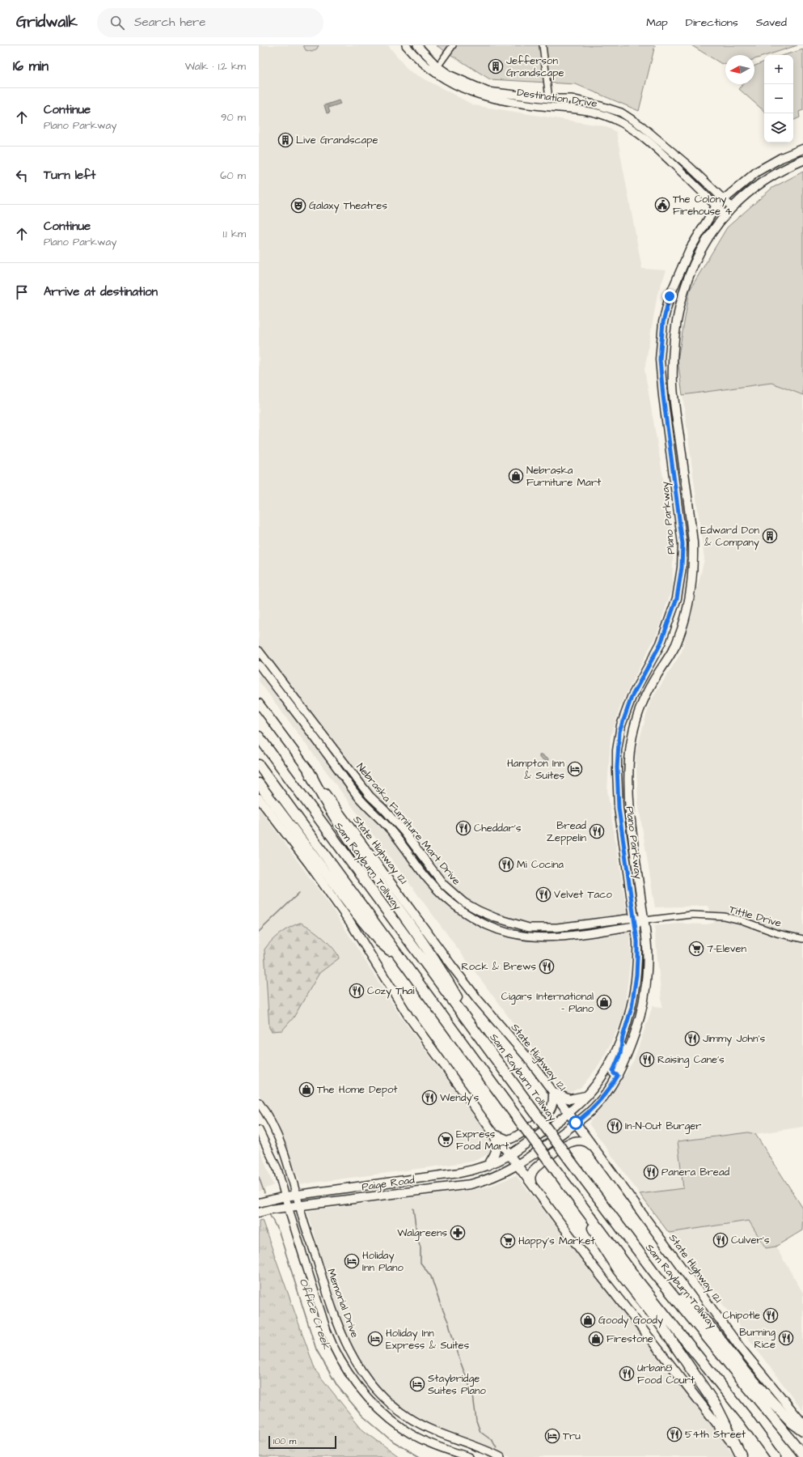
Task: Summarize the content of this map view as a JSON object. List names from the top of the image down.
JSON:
{
  "streets": {
    "highway": ["Sam Rayburn Tollway"],
    "main road": ["Plano Parkway", "State Highway 121", "Paige Road"],
    "street": [
      "Destination Drive",
      "Nebraska Furniture Mart Drive",
      "Tittle Drive",
      "Memorial Drive"
    ]
  },
  "crossings": [
    ["Destination Drive", "Plano Parkway"],
    ["Plano Parkway", "Nebraska Furniture Mart Drive"],
    ["Plano Parkway", "State Highway 121"],
    ["Plano Parkway", "Tittle Drive"],
    ["Plano Parkway", "Paige Road"],
    ["Nebraska Furniture Mart Drive", "Tittle Drive"],
    ["Paige Road", "Memorial Drive"]
  ],
  "water": ["Office Creek"],
  "places": {
    "building": ["Jefferson Grandscape", "Live Grandscape", "Edward Don & Company"],
    "public building": ["The Colony Firehouse 4"],
    "theatre": ["Galaxy Theatres"],
    "shop": [
      "Nebraska Furniture Mart",
      "Cigars International - Plano",
      "The Home Depot",
      "Goody Goody",
      "Firestone"
    ],
    "hotel": [
      "Hampton Inn & Suites",
      "Holiday Inn Plano",
      "Holiday Inn Express & Suites",
      "Staybridge Suites Plano",
      "Tru"
    ],
    "restaurant": [
      "Cheddar's",
      "Bread Zeppelin",
      "Mi Cocina",
      "Velvet Taco",
      "Rock & Brews",
      "Cozy Thai",
      "Jimmy John's",
      "Raising Cane's",
      "Wendy's",
      "In-N-Out Burger",
      "Panera Bread",
      "Culver's",
      "Chipotle",
      "Burning Rice",
      "Urban8 Food Court",
      "54th Street"
    ],
    "supermarket": ["7-Eleven", "Express Food Mart", "Happy's Market"],
    "pharmacy": ["Walgreens"]
  },
  "scale_bar": "100 m",
  "north": "left",
  "page": {
    "header": "Gridwalk",
    "search": "Search here",
    "nav": ["Map", "Directions", "Saved"],
    "heading": ["16 min", "Walk · 1.2 km"],
    "map_buttons": ["+", "−"],
    "list": [
      ["Continue", "Plano Parkway", "90 m"],
      ["Turn left", "60 m"],
      ["Continue", "Plano Parkway", "1.1 km"],
      "Arrive at destination"
    ],
    "scale": "100 m"
  }
}
